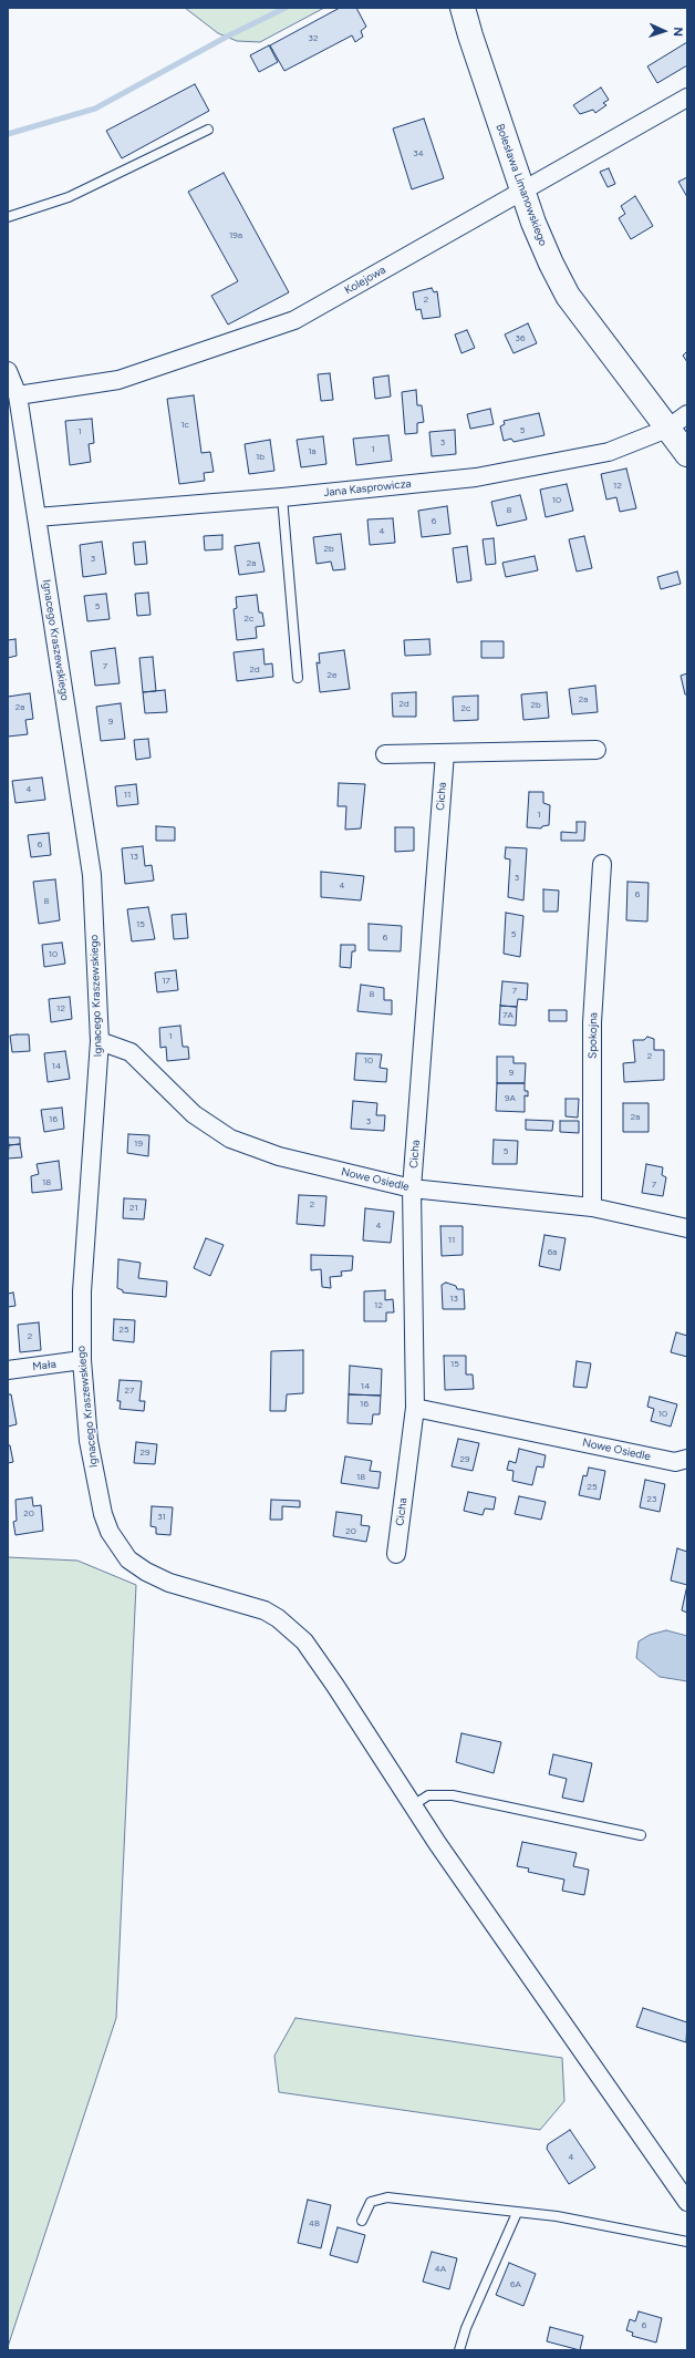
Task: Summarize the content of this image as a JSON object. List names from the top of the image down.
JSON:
{
  "streets": {
    "street": [
      "Bolesława Limanowskiego",
      "Kolejowa",
      "Jana Kasprowicza",
      "Ignacego Kraszewskiego",
      "Cicha",
      "Spokojna",
      "Nowe Osiedle",
      "Mała"
    ]
  },
  "crossings": [
    ["Bolesława Limanowskiego", "Kolejowa"],
    ["Bolesława Limanowskiego", "Jana Kasprowicza"],
    ["Kolejowa", "Ignacego Kraszewskiego"],
    ["Jana Kasprowicza", "Ignacego Kraszewskiego"],
    ["Ignacego Kraszewskiego", "Nowe Osiedle"],
    ["Ignacego Kraszewskiego", "Mała"],
    ["Cicha", "Nowe Osiedle"],
    ["Spokojna", "Nowe Osiedle"]
  ],
  "house_numbers": [
    "32",
    "34",
    "19a",
    "2",
    "36",
    "1c",
    "5",
    "1",
    "3",
    "1",
    "1a",
    "1b",
    "12",
    "10",
    "8",
    "6",
    "4",
    "2b",
    "3",
    "2a",
    "5",
    "2c",
    "7",
    "2d",
    "2e",
    "2a",
    "2d",
    "2b",
    "2a",
    "2c",
    "9",
    "4",
    "11",
    "1",
    "6",
    "13",
    "3",
    "4",
    "6",
    "8",
    "15",
    "5",
    "6",
    "10",
    "17",
    "7",
    "8",
    "12",
    "7A",
    "1",
    "2",
    "10",
    "14",
    "9",
    "9A",
    "2a",
    "16",
    "3",
    "19",
    "5",
    "18",
    "7",
    "2",
    "21",
    "4",
    "11",
    "6a",
    "13",
    "12",
    "25",
    "2",
    "15",
    "14",
    "27",
    "16",
    "10",
    "29",
    "29",
    "18",
    "25",
    "23",
    "20",
    "31",
    "20",
    "4",
    "4B",
    "4A",
    "6A",
    "6"
  ],
  "north": "right"
}
